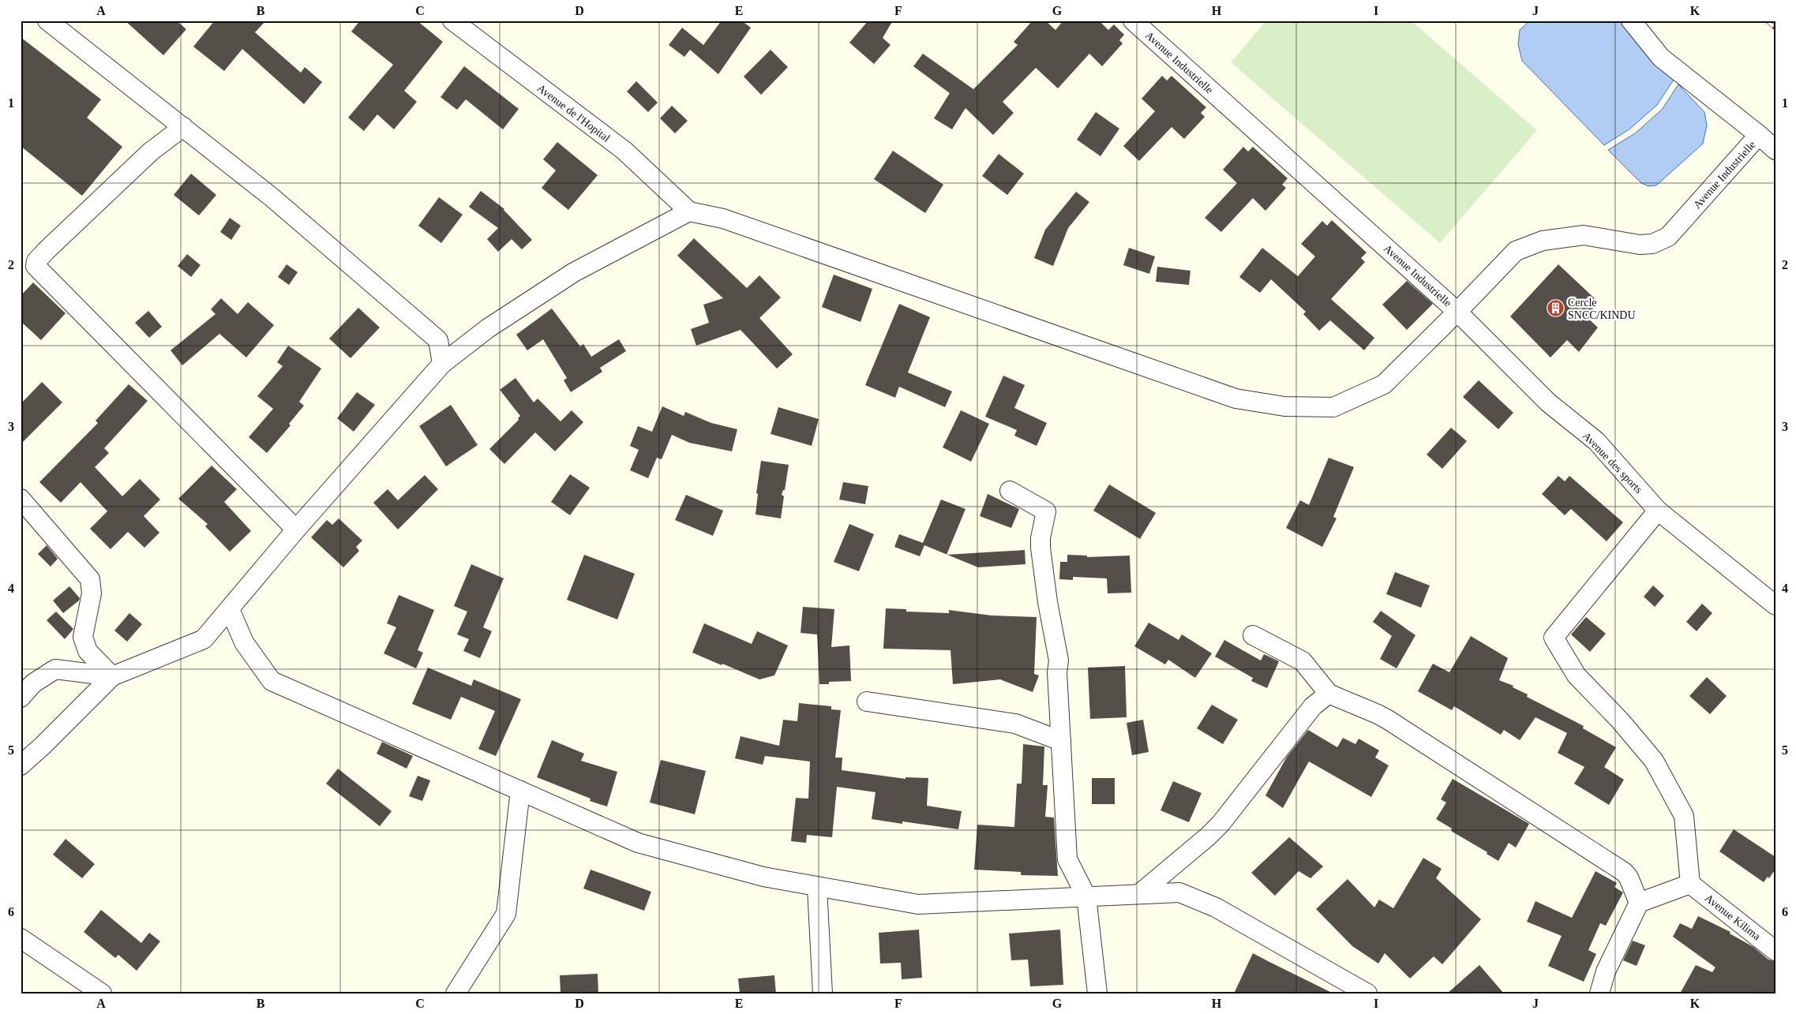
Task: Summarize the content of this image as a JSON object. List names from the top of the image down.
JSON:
{
  "streets": {
    "street": [
      "Avenue Industrielle",
      "Avenue de l'Hopital",
      "Avenue des sports",
      "Avenue Kilima"
    ]
  },
  "crossings": [
    ["Avenue Industrielle", "Avenue des sports"]
  ],
  "places": {
    "building": ["Cercle SNCC/KINDU"]
  },
  "grid": {
    "columns": [
      "A",
      "B",
      "C",
      "D",
      "E",
      "F",
      "G",
      "H",
      "I",
      "J",
      "K"
    ],
    "rows": [
      "1",
      "2",
      "3",
      "4",
      "5",
      "6"
    ]
  }
}
